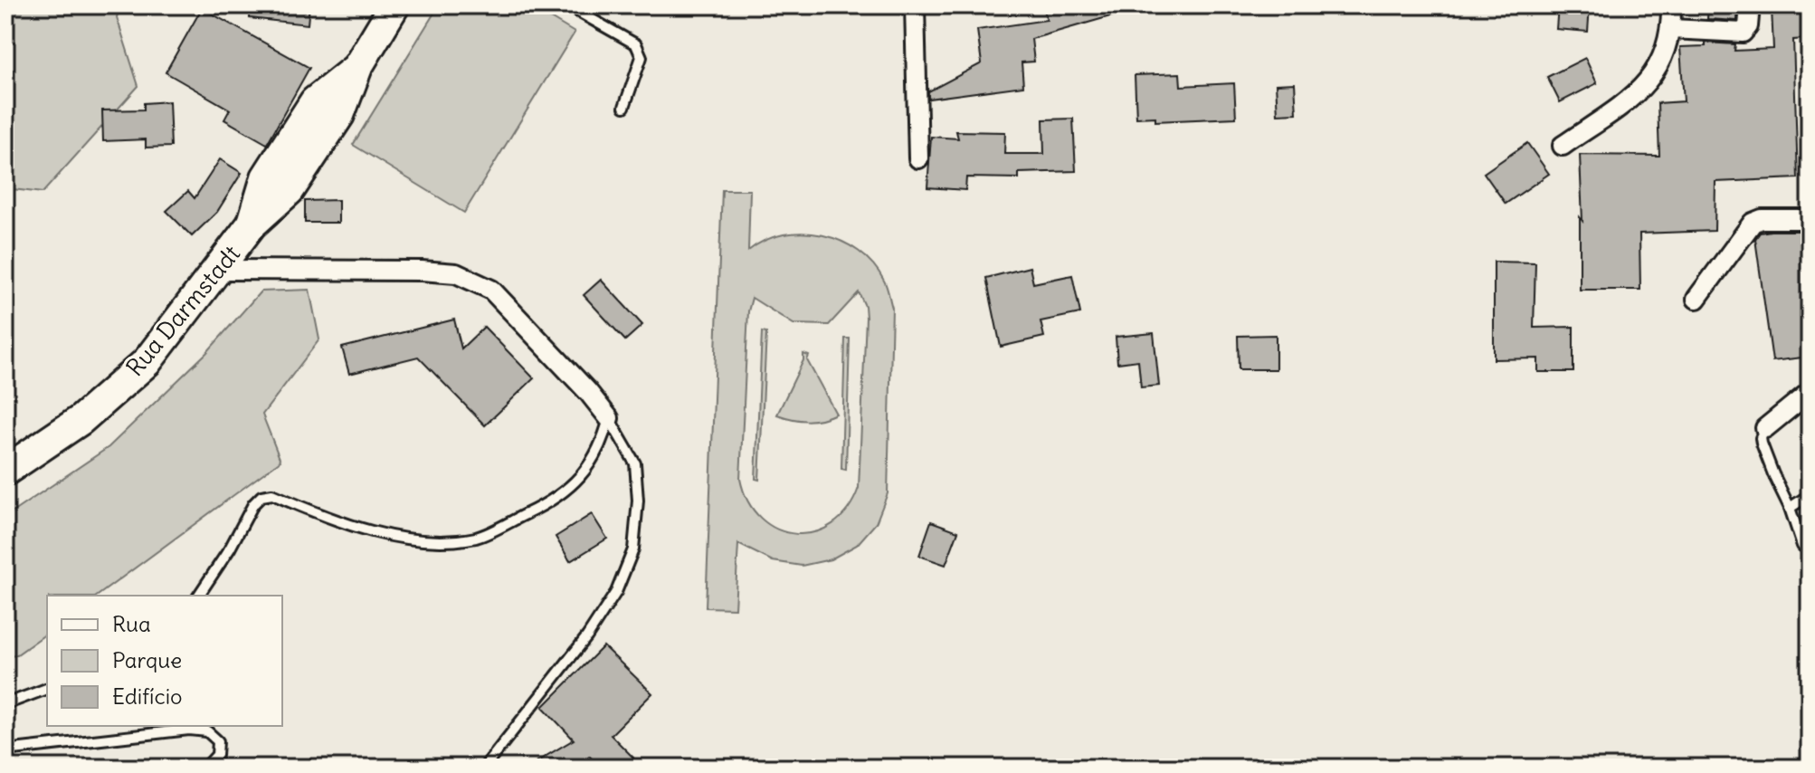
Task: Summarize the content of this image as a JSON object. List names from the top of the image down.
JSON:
{
  "streets": {
    "main road": ["Rua Darmstadt"]
  },
  "legend": ["Rua", "Parque", "Edifício"]
}
